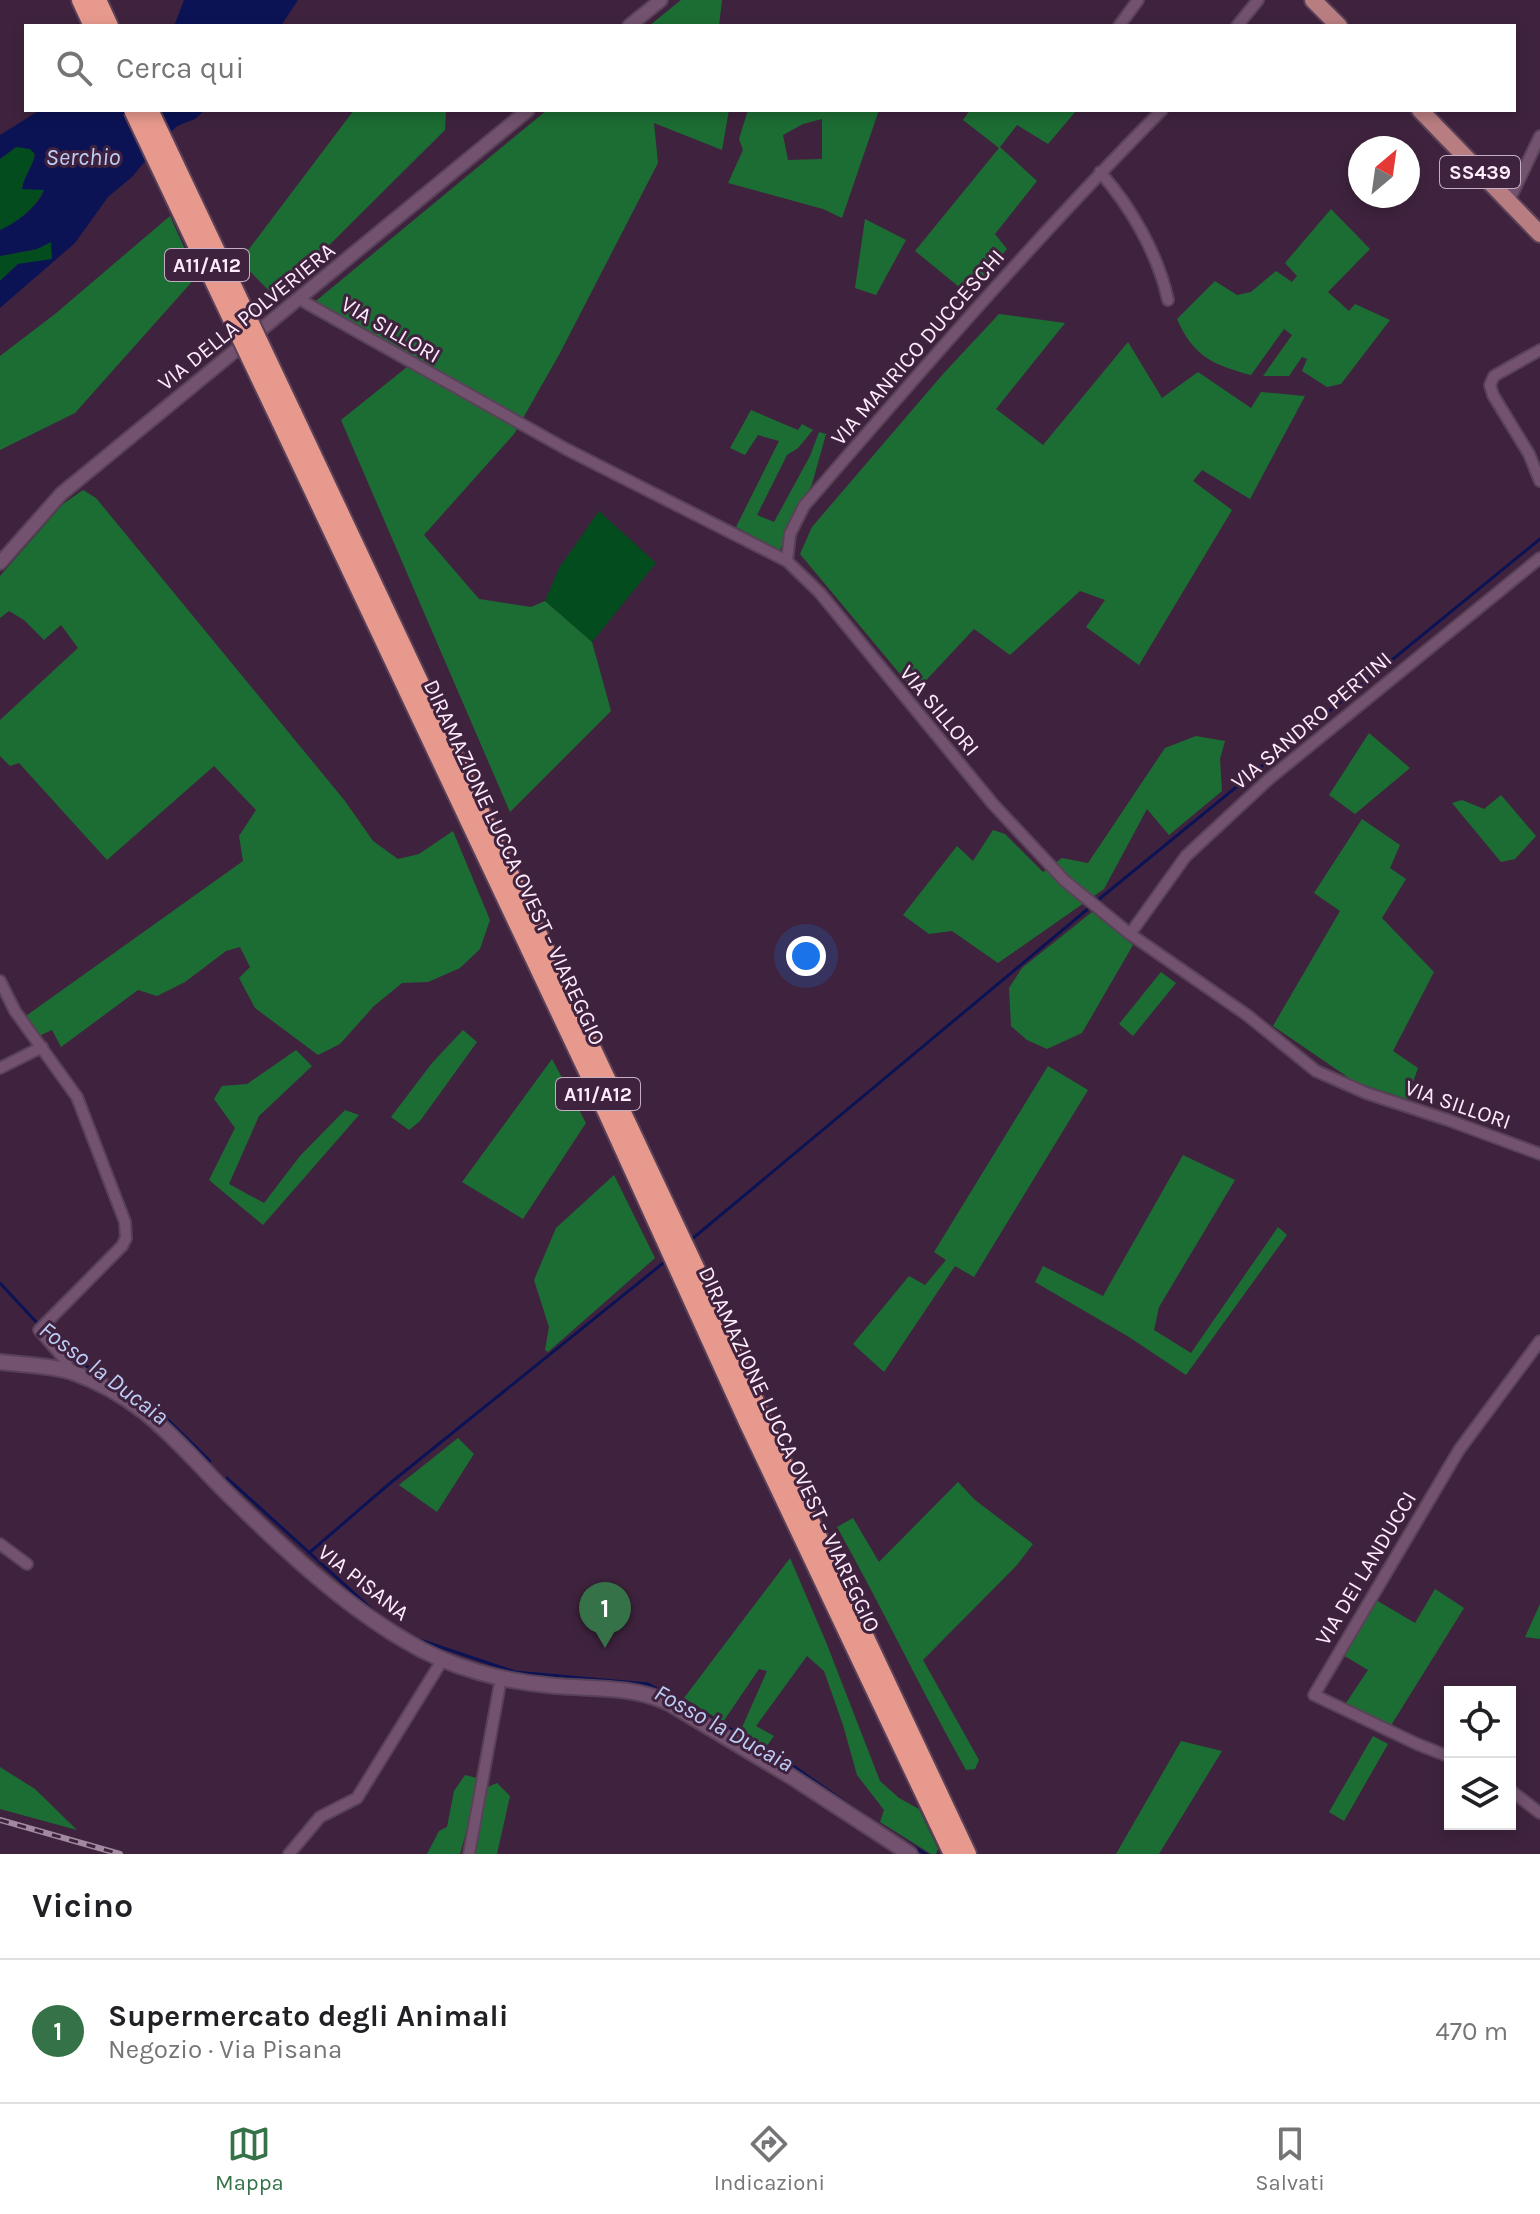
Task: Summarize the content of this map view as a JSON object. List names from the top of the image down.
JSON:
{
  "streets": {
    "highway": ["A11/A12", "DIRAMAZIONE LUCCA OVEST - VIAREGGIO"],
    "main road": ["SS439", "VIA PISANA"],
    "street": [
      "VIA DELLA POLVERIERA",
      "VIA SILLORI",
      "VIA MANRICO DUCCESCHI",
      "VIA SANDRO PERTINI",
      "VIA DEI LANDUCCI"
    ]
  },
  "crossings": [
    ["VIA DELLA POLVERIERA", "VIA SILLORI"],
    ["VIA SILLORI", "VIA MANRICO DUCCESCHI"],
    ["VIA SILLORI", "VIA SANDRO PERTINI"]
  ],
  "water": ["Serchio", "Fosso la Ducaia"],
  "north": "top right",
  "page": {
    "search": "Cerca qui",
    "pins": "1",
    "heading": "Vicino",
    "list": [
      {
        "mark": "1",
        "name": "Supermercato degli Animali",
        "note": "Negozio · Via Pisana",
        "value": "470 m"
      }
    ],
    "nav": ["Mappa", "Indicazioni", "Salvati"]
  }
}
